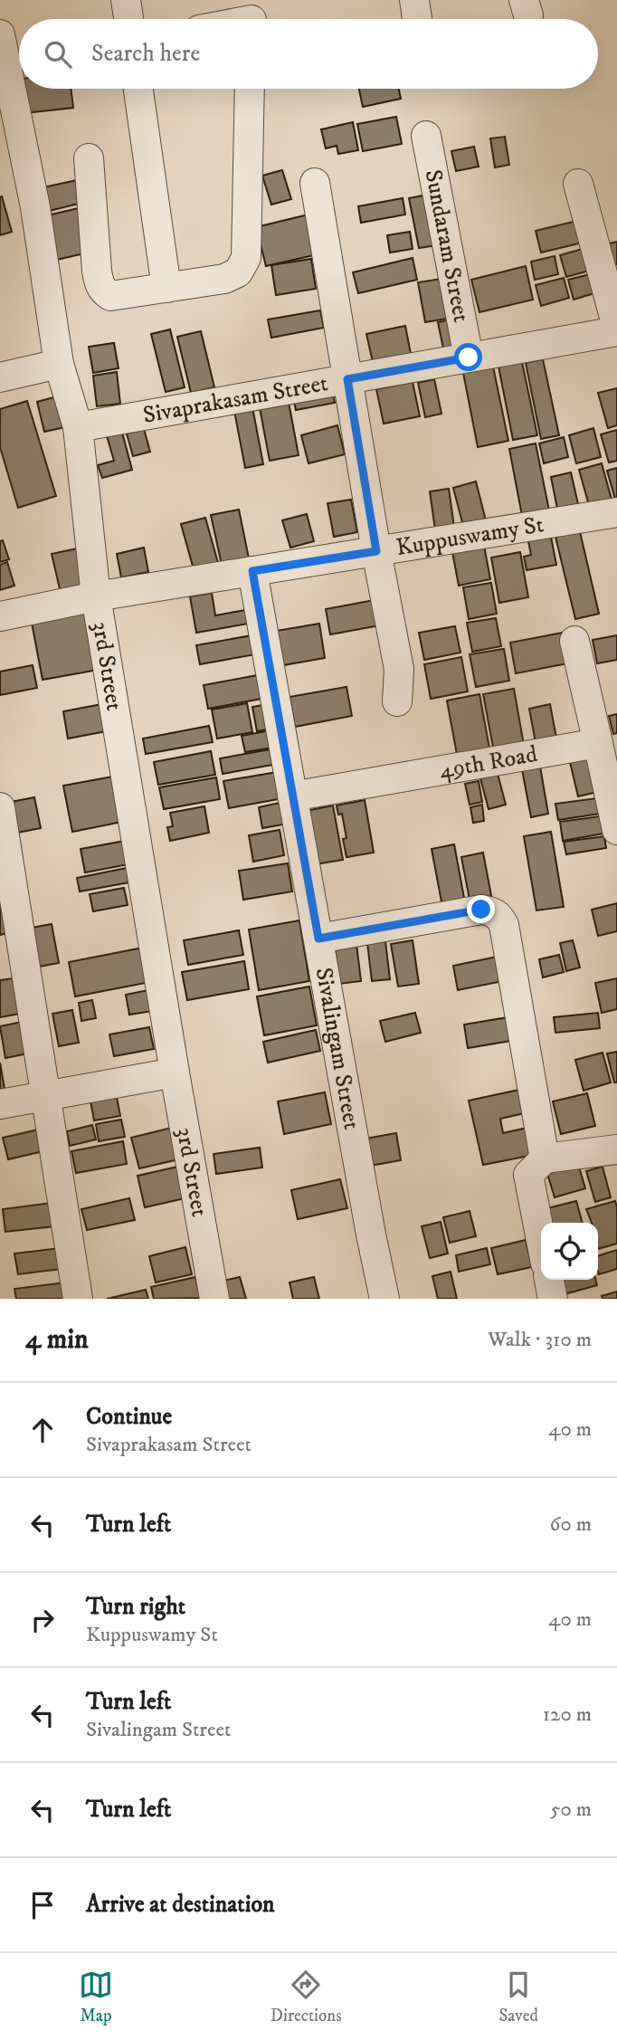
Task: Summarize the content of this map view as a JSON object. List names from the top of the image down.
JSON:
{
  "streets": {
    "street": [
      "Sundaram Street",
      "Sivaprakasam Street",
      "Kuppuswamy St",
      "3rd Street",
      "49th Road",
      "Sivalingam Street"
    ]
  },
  "crossings": [
    ["Sundaram Street", "Sivaprakasam Street"],
    ["Sivaprakasam Street", "3rd Street"],
    ["Kuppuswamy St", "3rd Street"],
    ["Kuppuswamy St", "Sivalingam Street"],
    ["49th Road", "Sivalingam Street"]
  ],
  "page": {
    "search": "Search here",
    "heading": ["4 min", "Walk · 310 m"],
    "list": [
      ["Continue", "Sivaprakasam Street", "40 m"],
      ["Turn left", "60 m"],
      ["Turn right", "Kuppuswamy St", "40 m"],
      ["Turn left", "Sivalingam Street", "120 m"],
      ["Turn left", "50 m"],
      "Arrive at destination"
    ],
    "nav": ["Map", "Directions", "Saved"]
  }
}
